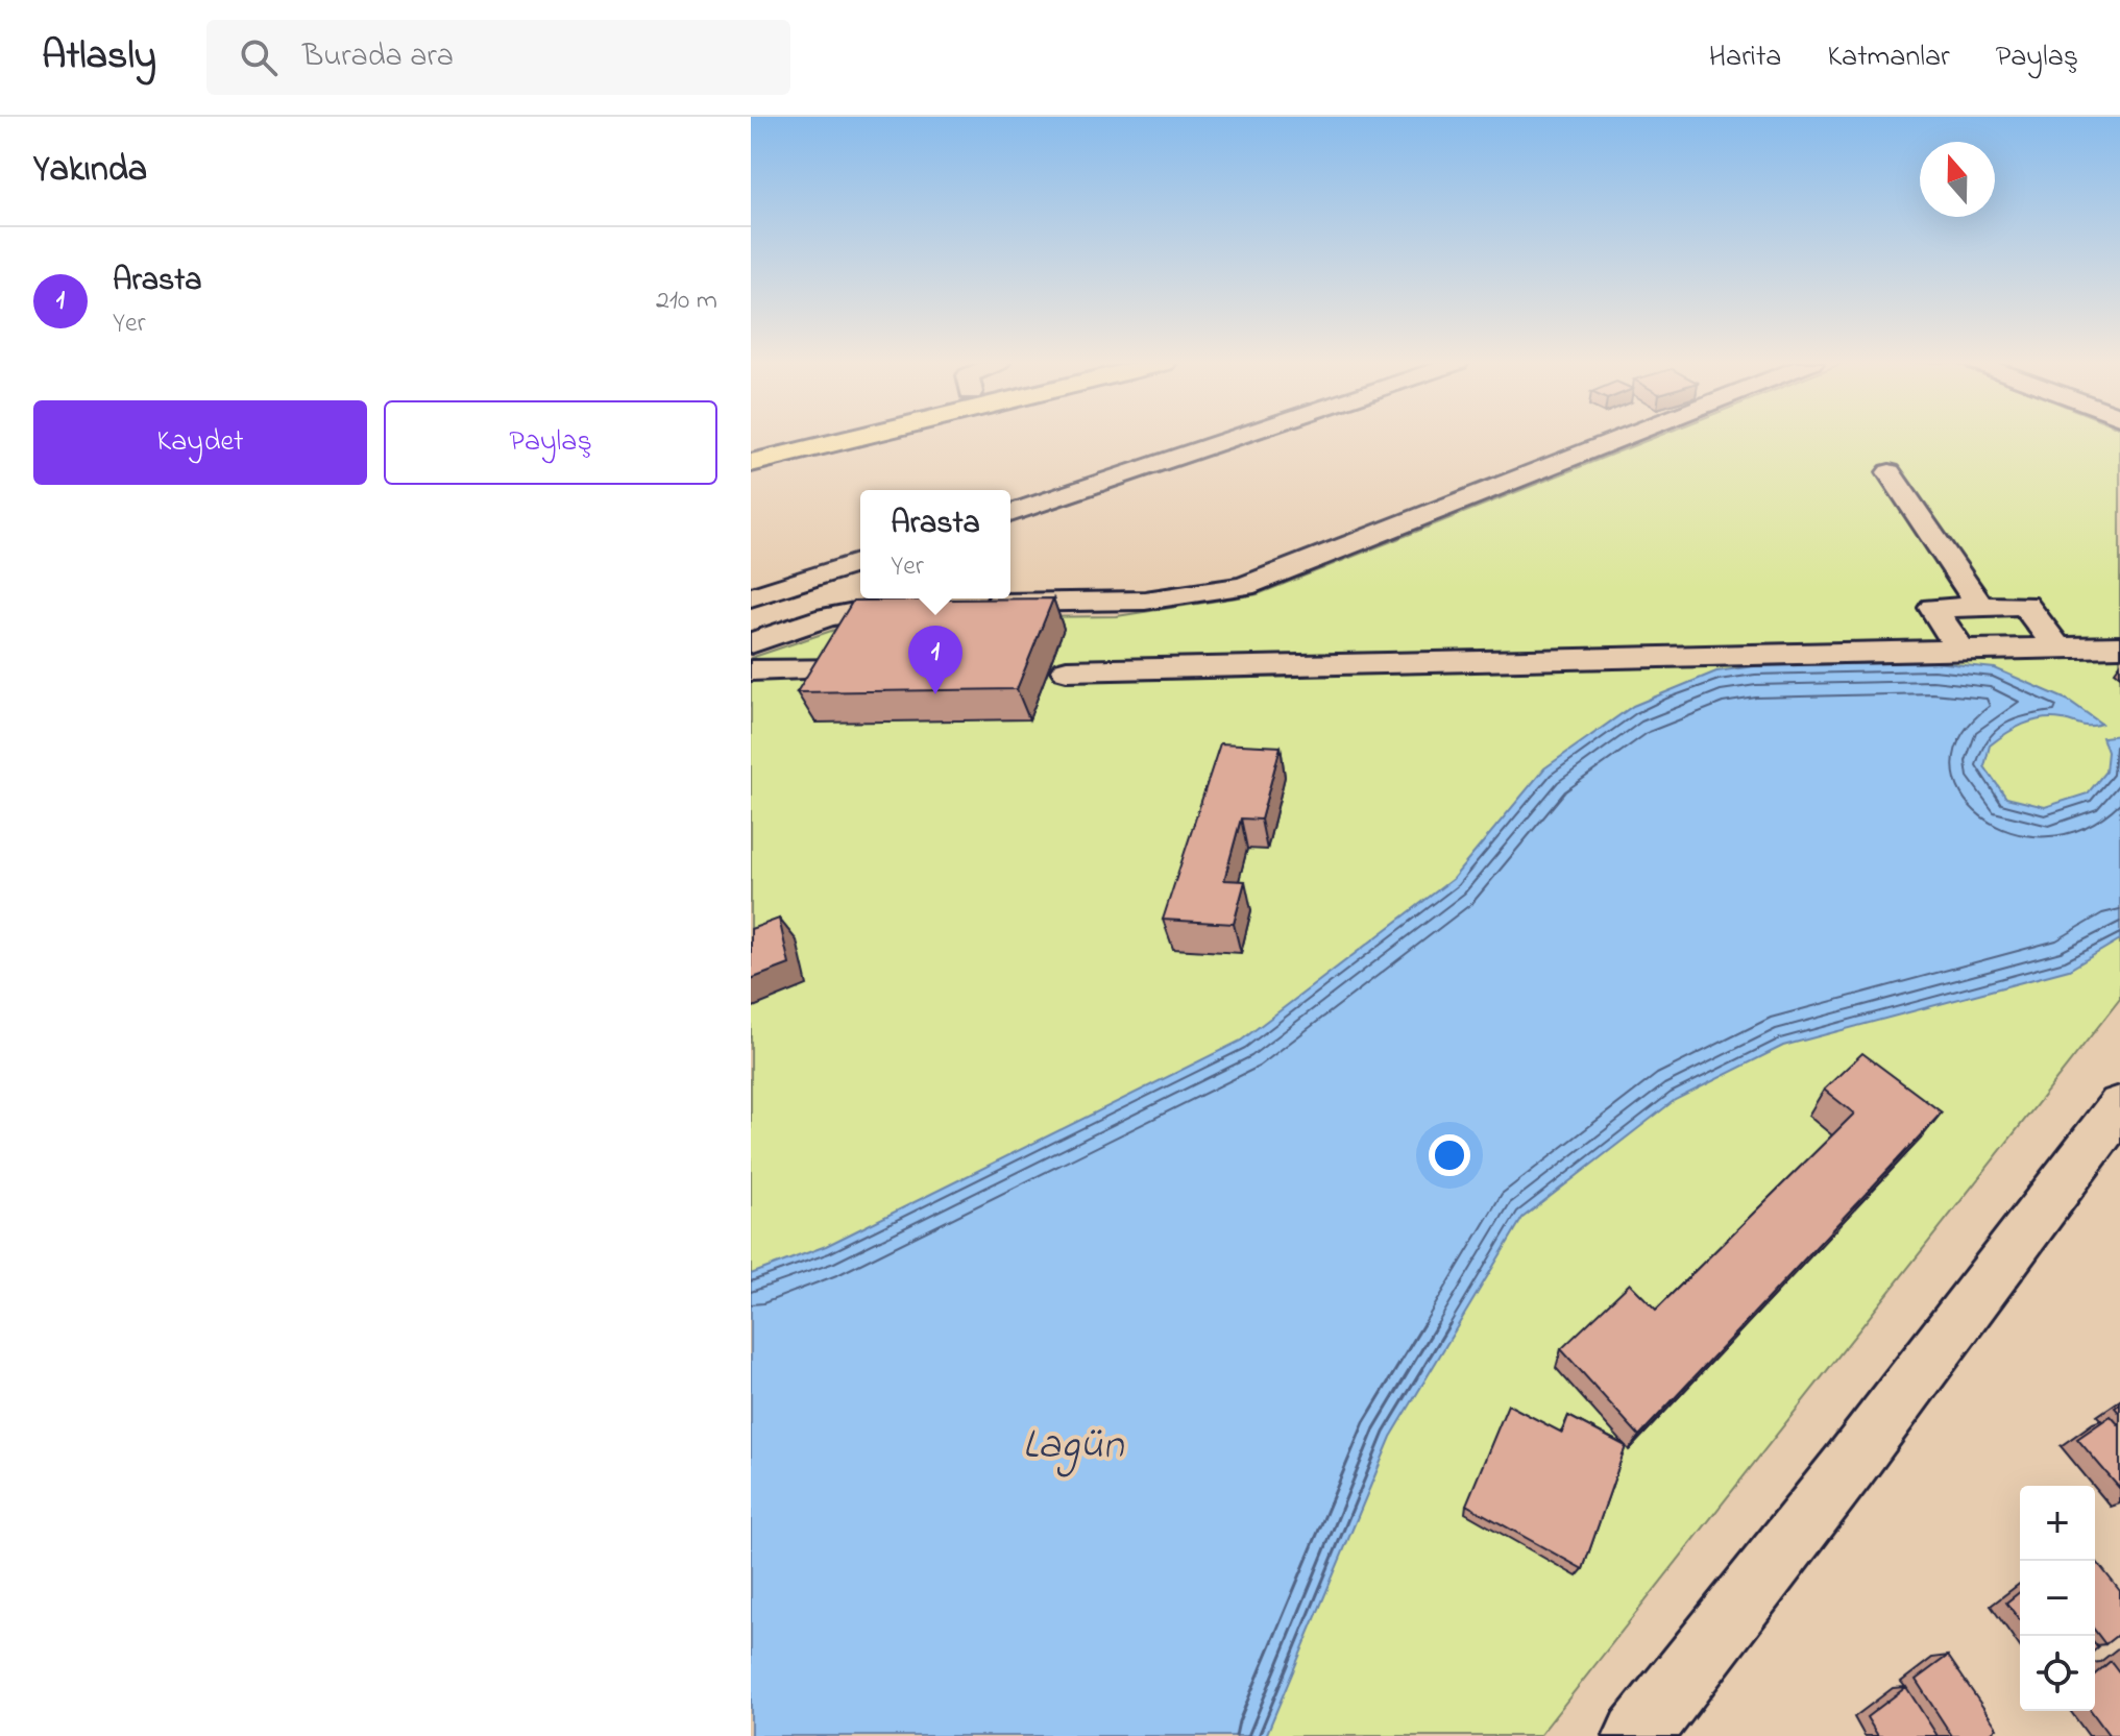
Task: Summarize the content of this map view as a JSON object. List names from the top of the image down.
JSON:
{
  "water": ["Lagün"],
  "north": "top",
  "page": {
    "header": "Atlasly",
    "search": "Burada ara",
    "nav": ["Harita", "Katmanlar", "Paylaş"],
    "heading": "Yakında",
    "list": [
      {
        "mark": "1",
        "name": "Arasta",
        "note": "Yer",
        "value": "210 m"
      }
    ],
    "buttons": ["Kaydet", "Paylaş"],
    "popup": ["Arasta", "Yer"],
    "pins": "1",
    "map_buttons": ["+", "−"]
  }
}
